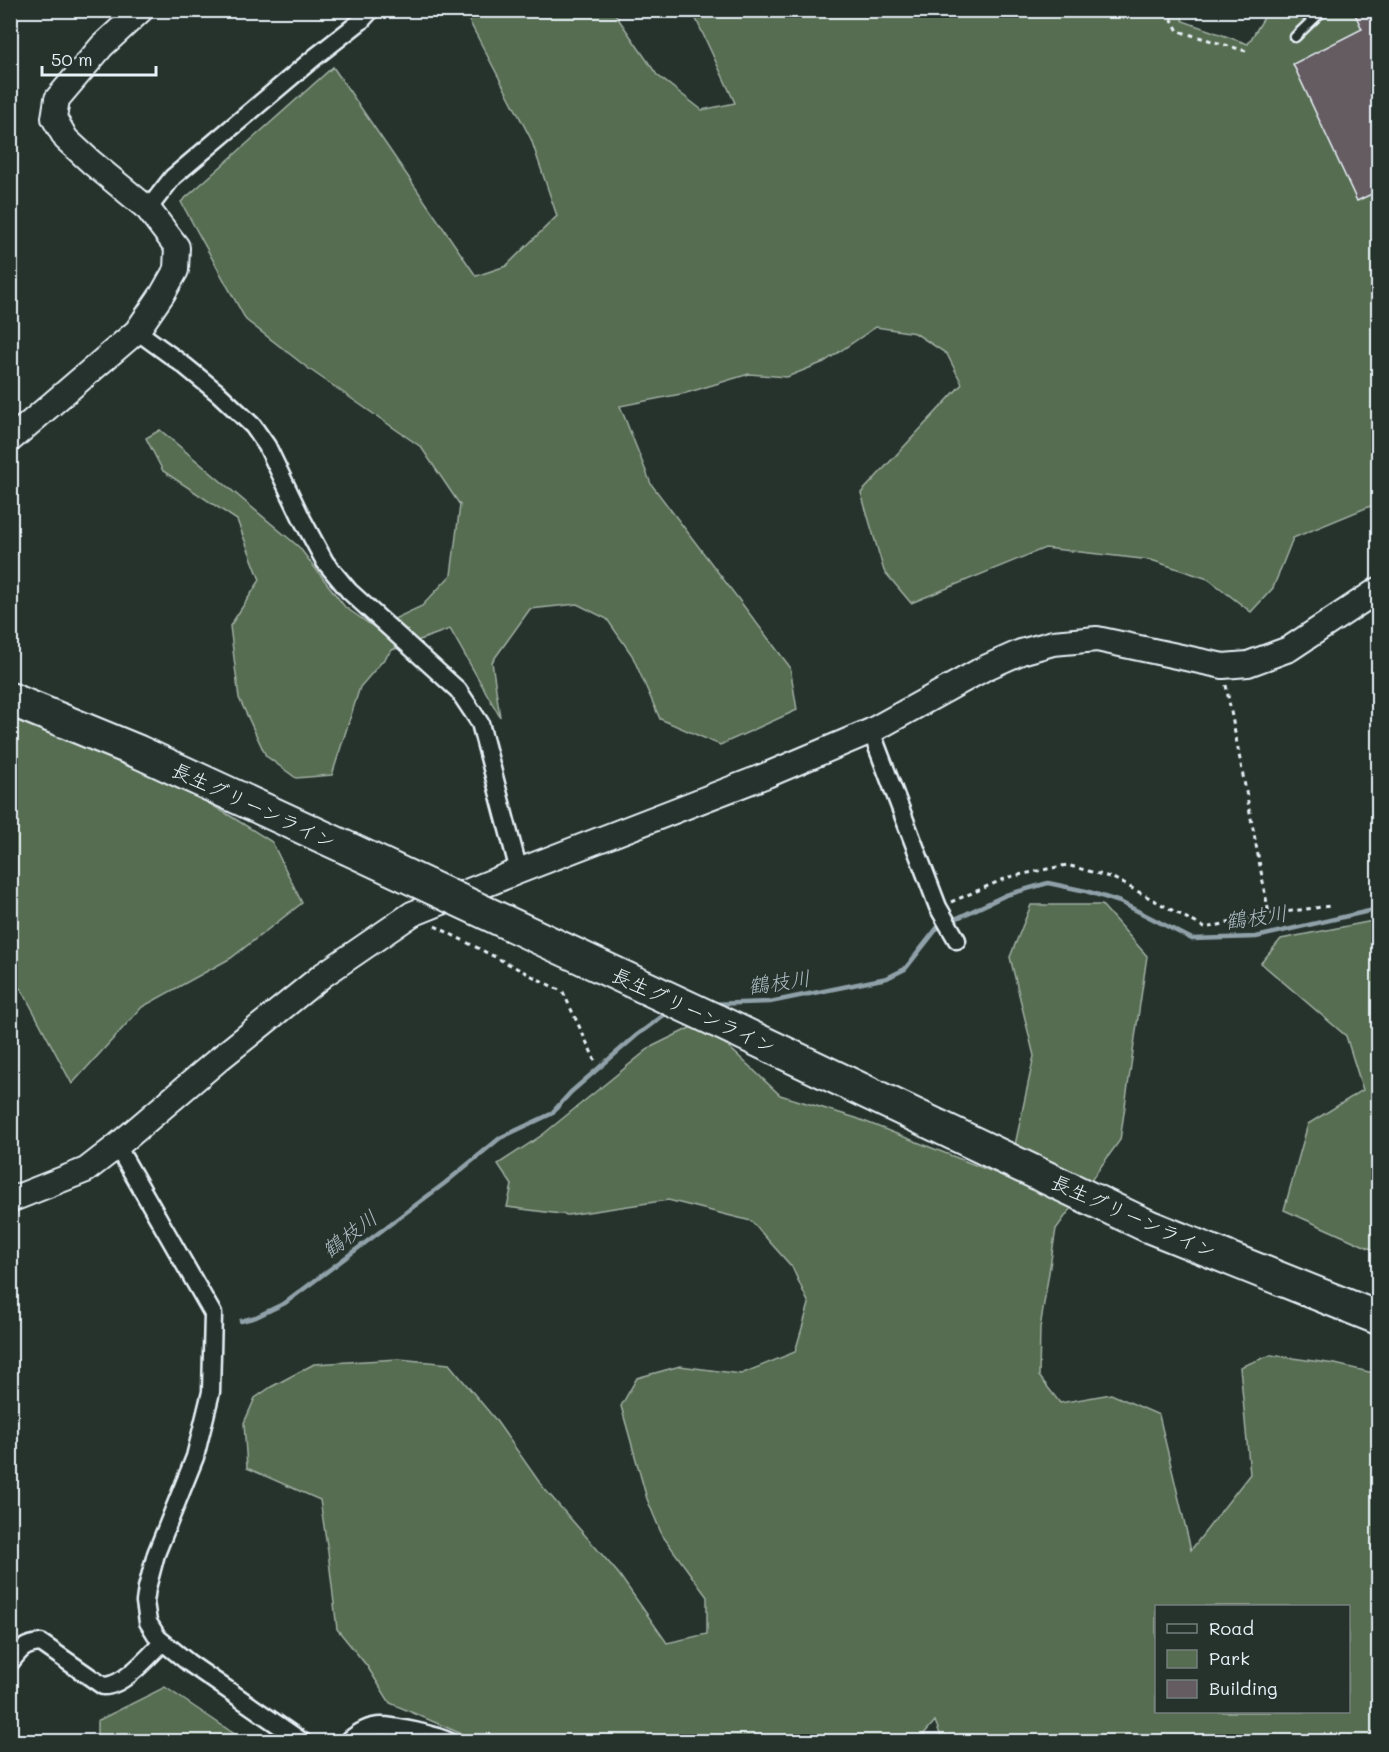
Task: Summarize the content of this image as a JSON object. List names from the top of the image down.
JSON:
{
  "streets": {
    "highway": ["長生グリーンライン"]
  },
  "water": ["鶴枝川"],
  "legend": ["Road", "Park", "Building"],
  "scale_bar": "50 m"
}
